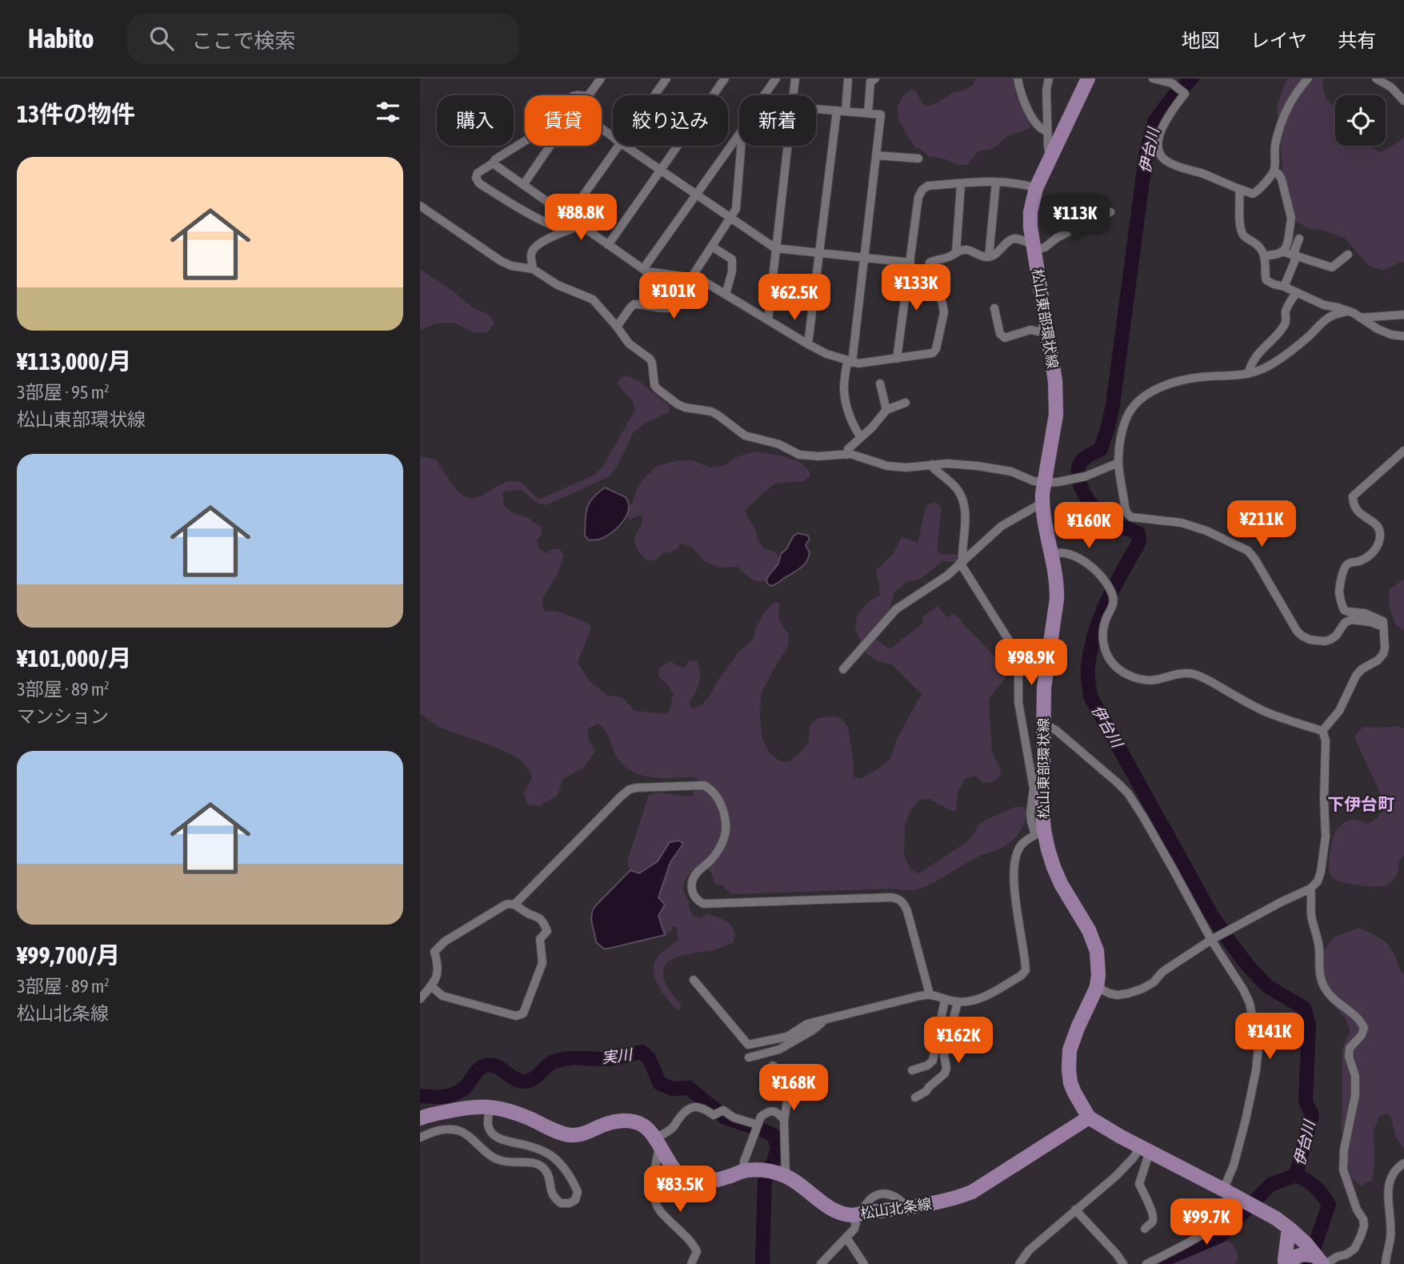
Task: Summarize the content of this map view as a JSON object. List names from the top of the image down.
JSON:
{
  "streets": {
    "main road": ["松山東部環状線", "松山北条線"]
  },
  "crossings": [
    ["松山東部環状線", "松山北条線"]
  ],
  "districts": ["下伊台町"],
  "water": ["伊台川", "実川"],
  "page": {
    "header": "Habito",
    "search": "ここで検索",
    "nav": ["地図", "レイヤ", "共有"],
    "heading": "13件の物件",
    "chip": [
      "購入",
      "賃貸",
      "絞り込み",
      "新着"
    ],
    "list": [
      {
        "name": "¥113,000/月",
        "note": "3部屋 · 95 m² · 松山東部環状線"
      },
      {
        "name": "¥101,000/月",
        "note": "3部屋 · 89 m² · マンション"
      },
      {
        "name": "¥99,700/月",
        "note": "3部屋 · 89 m² · 松山北条線"
      }
    ],
    "price": [
      "¥88.8K",
      "¥113K",
      "¥133K",
      "¥101K",
      "¥62.5K",
      "¥211K",
      "¥160K",
      "¥98.9K",
      "¥141K",
      "¥162K",
      "¥168K",
      "¥83.5K",
      "¥99.7K"
    ]
  }
}
